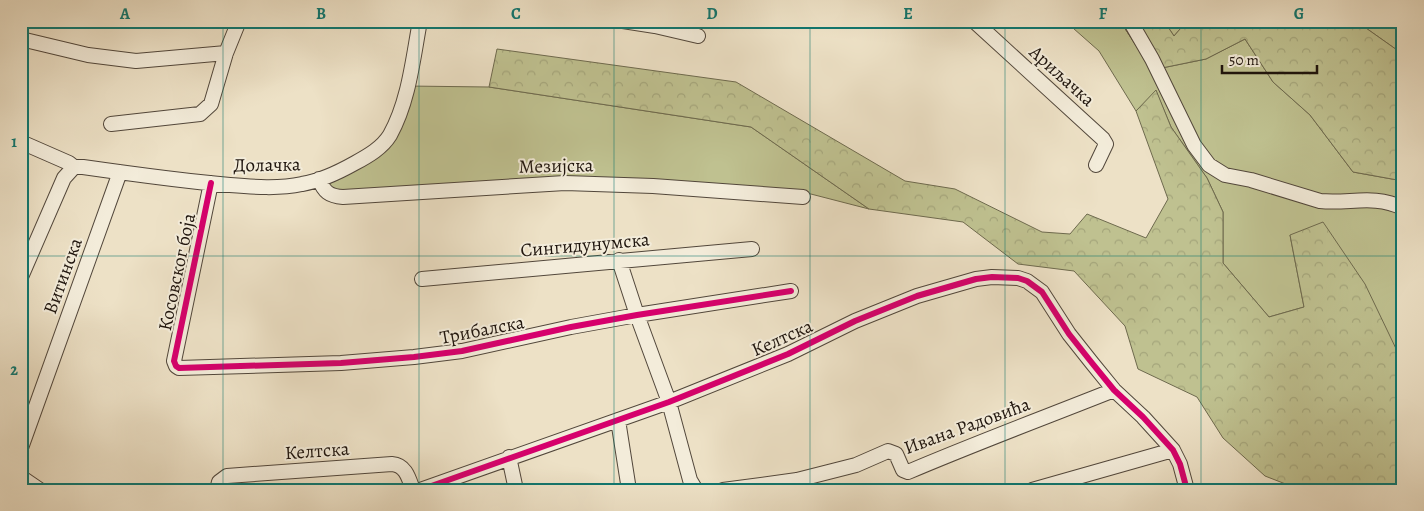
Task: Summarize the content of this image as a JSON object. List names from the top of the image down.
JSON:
{
  "streets": {
    "street": [
      "Ариљачка",
      "Долачка",
      "Мезијска",
      "Сингидунумска",
      "Косовског боја",
      "Витинска",
      "Трибалска",
      "Келтска",
      "Ивана Радовића"
    ]
  },
  "crossings": [
    ["Долачка", "Мезијска"],
    ["Долачка", "Косовског боја"],
    ["Долачка", "Витинска"],
    ["Косовског боја", "Трибалска"],
    ["Келтска", "Ивана Радовића"]
  ],
  "scale_bar": "50 m",
  "grid": {
    "columns": [
      "A",
      "B",
      "C",
      "D",
      "E",
      "F",
      "G"
    ],
    "rows": ["1", "2"]
  }
}
